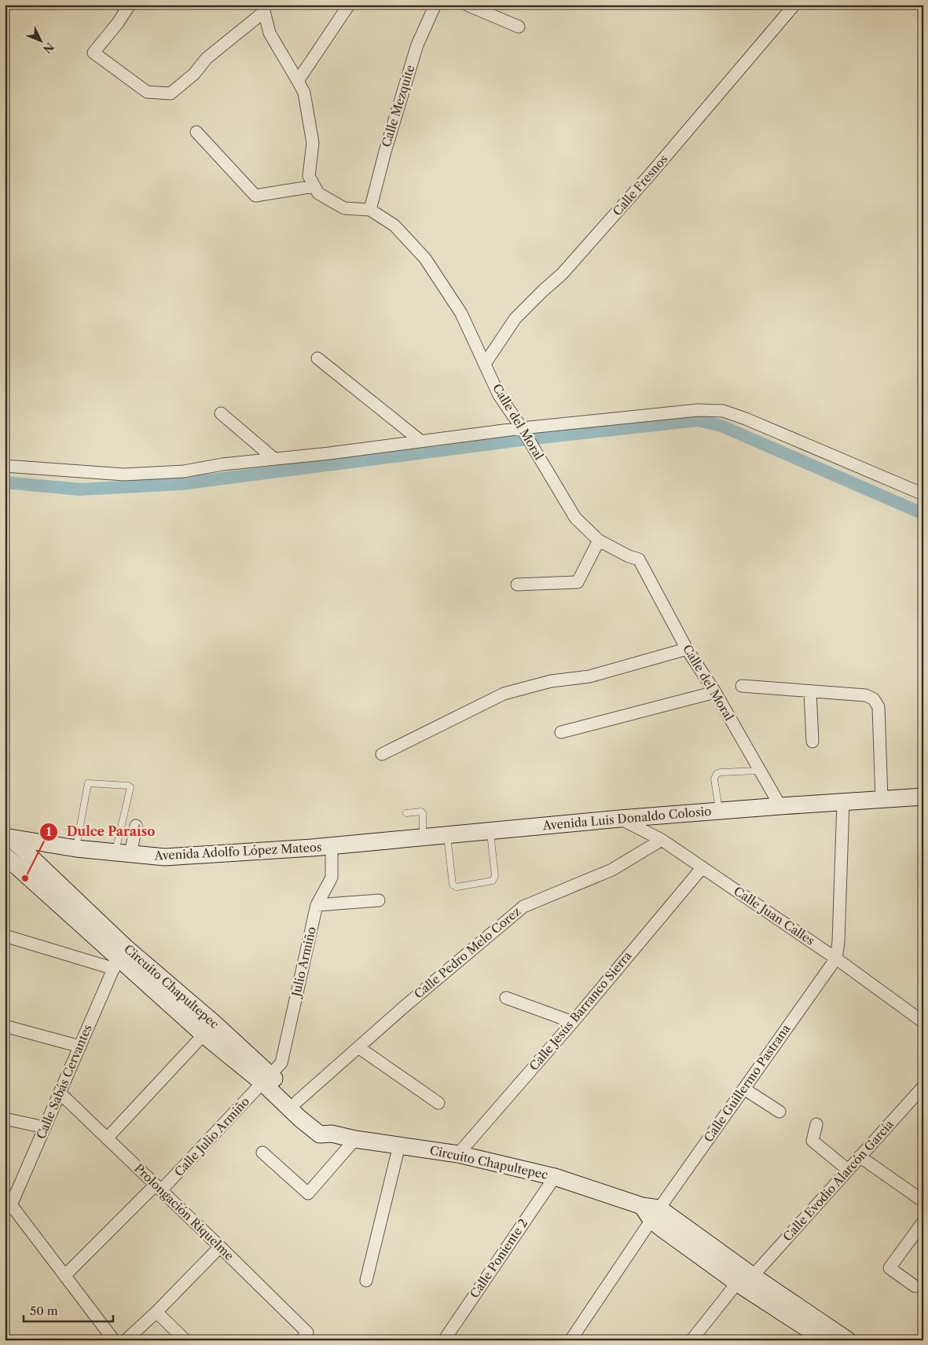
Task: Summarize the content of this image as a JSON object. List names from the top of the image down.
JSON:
{
  "streets": {
    "main road": ["Avenida Luis Donaldo Colosio", "Avenida Adolfo López Mateos", "Circuito Chapultepec"],
    "street": [
      "Calle Mezquite",
      "Calle Fresnos",
      "Calle del Moral",
      "Calle Juan Calles",
      "Calle Pedro Melo Corez",
      "Julio Armiño",
      "Calle Jesús Barranco Sierra",
      "Calle Sabás Cervantes",
      "Calle Guillermo Pastrana",
      "Calle Julio Armiño",
      "Calle Evodio Alarcón García",
      "Prolongación Riquelme",
      "Calle Poniente 2"
    ]
  },
  "crossings": [
    ["Calle Mezquite", "Calle del Moral"],
    ["Calle Fresnos", "Calle del Moral"],
    ["Calle del Moral", "Avenida Luis Donaldo Colosio"],
    ["Avenida Luis Donaldo Colosio", "Avenida Adolfo López Mateos"],
    ["Avenida Luis Donaldo Colosio", "Calle Juan Calles"],
    ["Avenida Luis Donaldo Colosio", "Julio Armiño"],
    ["Avenida Luis Donaldo Colosio", "Calle Guillermo Pastrana"],
    ["Avenida Adolfo López Mateos", "Julio Armiño"],
    ["Avenida Adolfo López Mateos", "Circuito Chapultepec"],
    ["Calle Juan Calles", "Calle Pedro Melo Corez"],
    ["Calle Juan Calles", "Calle Jesús Barranco Sierra"],
    ["Calle Juan Calles", "Calle Guillermo Pastrana"],
    ["Calle Pedro Melo Corez", "Circuito Chapultepec"],
    ["Julio Armiño", "Circuito Chapultepec"],
    ["Julio Armiño", "Calle Julio Armiño"],
    ["Circuito Chapultepec", "Calle Jesús Barranco Sierra"],
    ["Circuito Chapultepec", "Calle Sabás Cervantes"],
    ["Circuito Chapultepec", "Calle Guillermo Pastrana"],
    ["Circuito Chapultepec", "Calle Julio Armiño"],
    ["Circuito Chapultepec", "Calle Evodio Alarcón García"],
    ["Circuito Chapultepec", "Calle Poniente 2"],
    ["Calle Sabás Cervantes", "Prolongación Riquelme"],
    ["Calle Julio Armiño", "Prolongación Riquelme"]
  ],
  "places": ["Dulce Paraíso"],
  "scale_bar": "50 m",
  "north": "bottom right"
}
